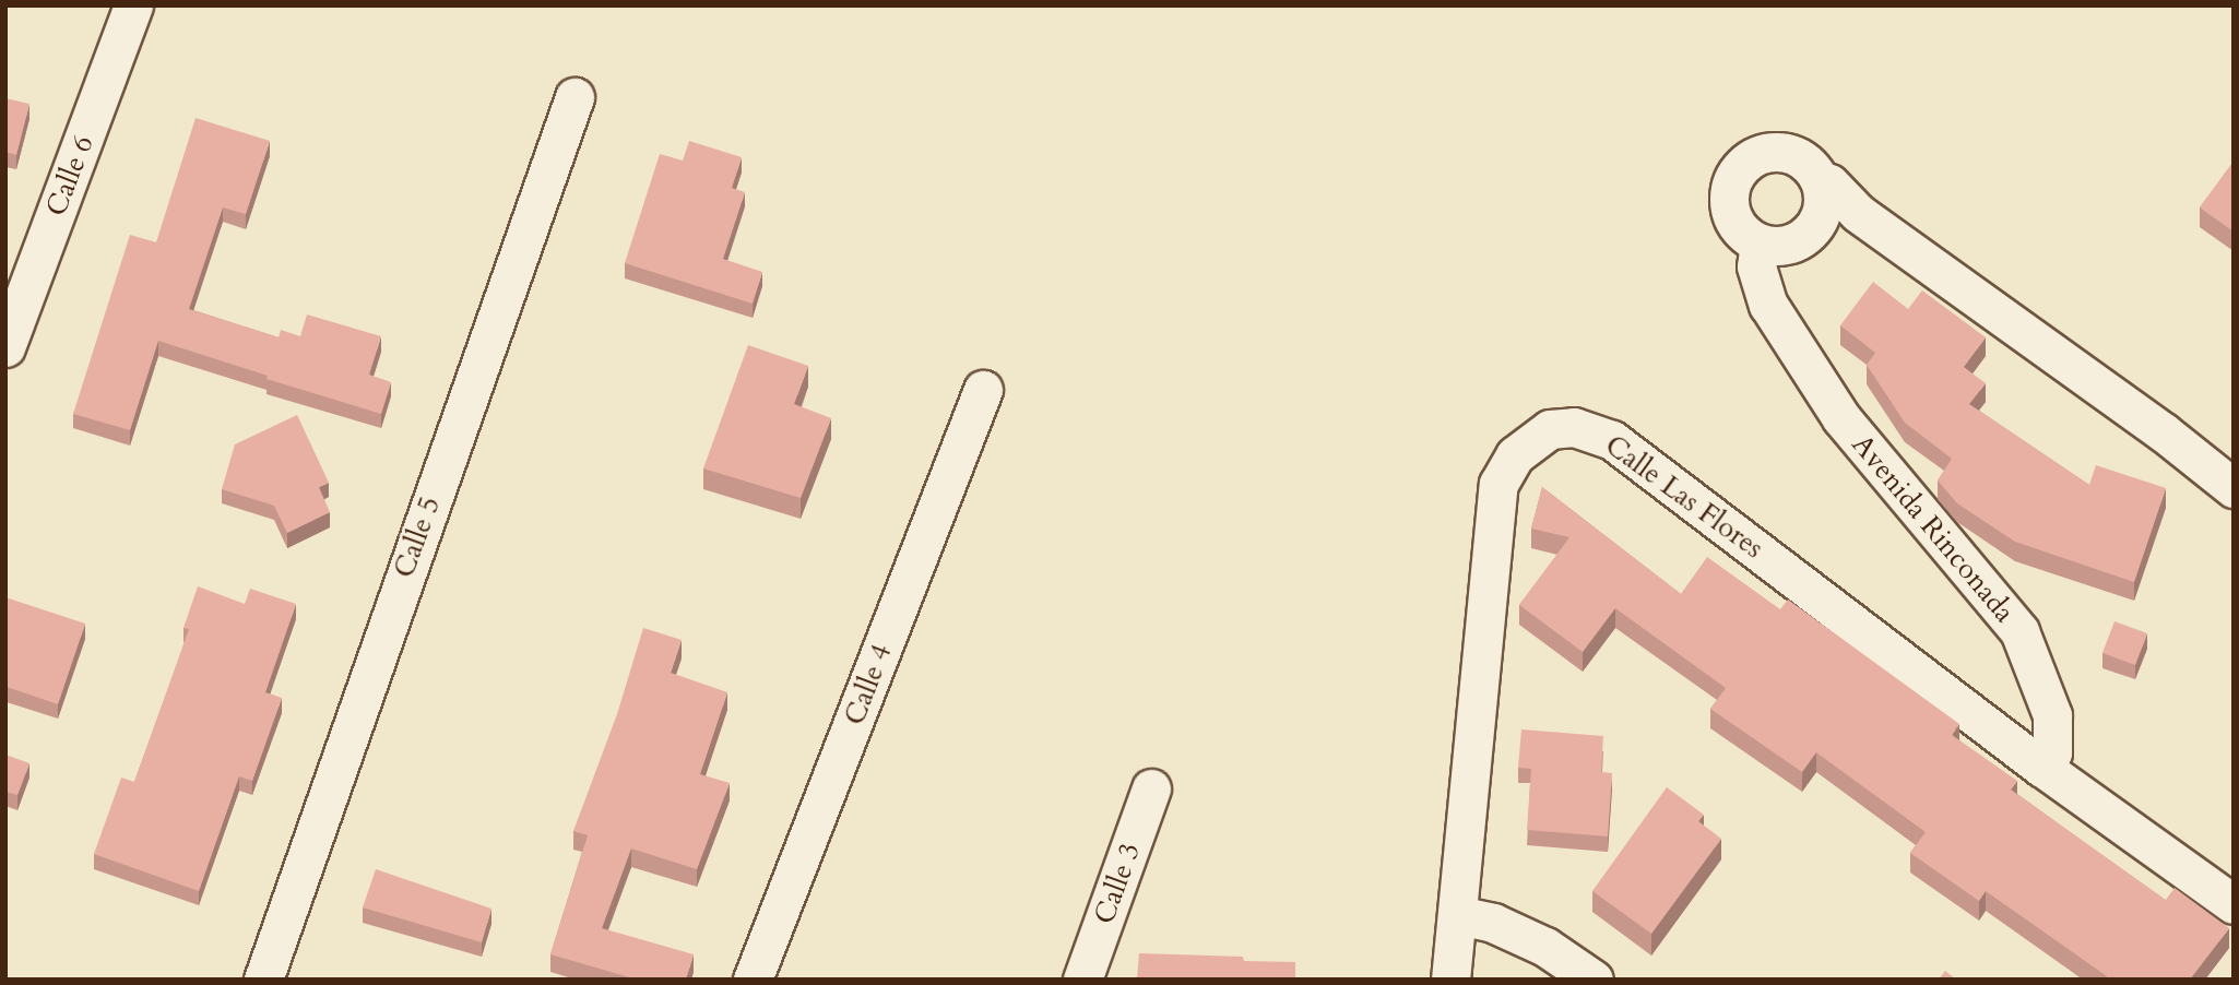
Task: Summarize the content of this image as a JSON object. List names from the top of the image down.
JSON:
{
  "streets": {
    "street": [
      "Calle 6",
      "Calle Las Flores",
      "Avenida Rinconada",
      "Calle 5",
      "Calle 4",
      "Calle 3"
    ]
  },
  "crossings": [
    ["Calle Las Flores", "Avenida Rinconada"]
  ]
}
